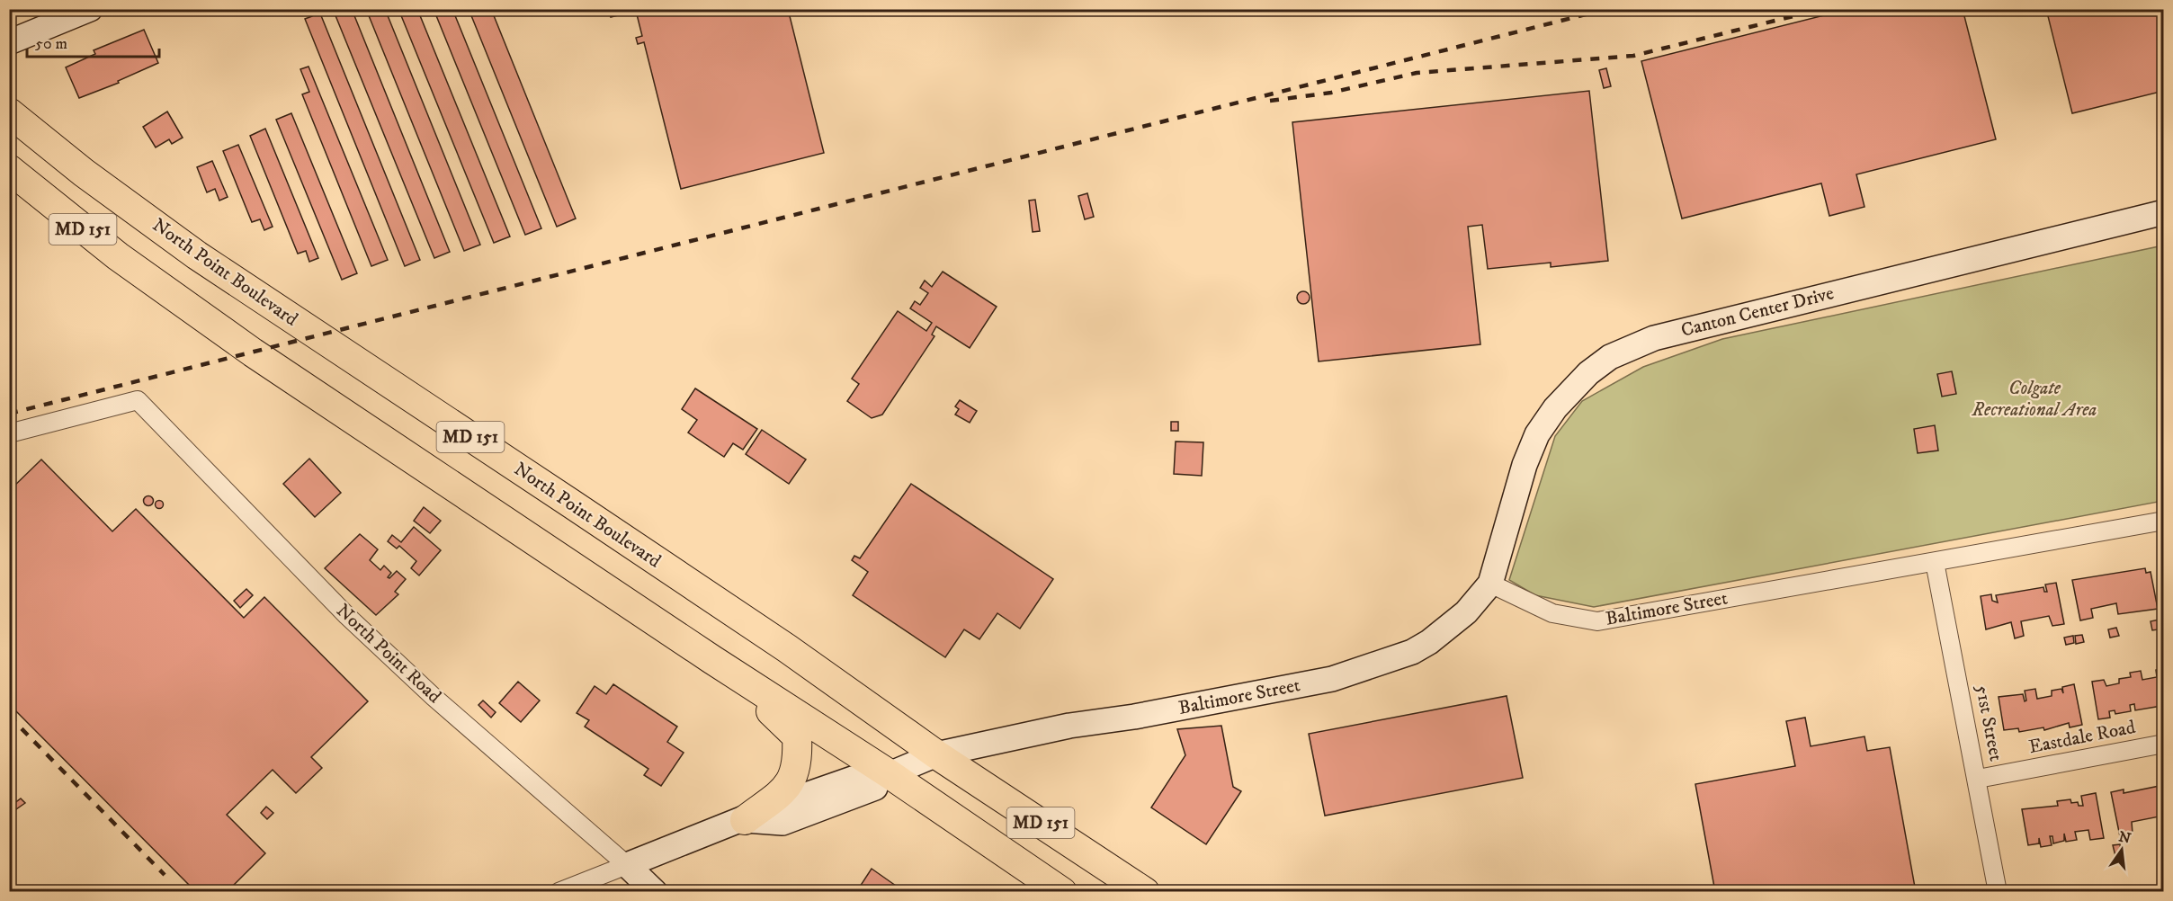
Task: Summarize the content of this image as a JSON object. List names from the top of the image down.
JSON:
{
  "streets": {
    "main road": ["MD 151", "North Point Boulevard"],
    "street": [
      "Canton Center Drive",
      "Baltimore Street",
      "North Point Road",
      "51st Street",
      "Eastdale Road"
    ]
  },
  "crossings": [
    ["MD 151", "Baltimore Street"],
    ["North Point Boulevard", "Baltimore Street"],
    ["Canton Center Drive", "Baltimore Street"],
    ["Baltimore Street", "North Point Road"],
    ["Baltimore Street", "51st Street"],
    ["51st Street", "Eastdale Road"]
  ],
  "parks": ["Colgate Recreational Area"],
  "scale_bar": "50 m",
  "north": "top"
}
